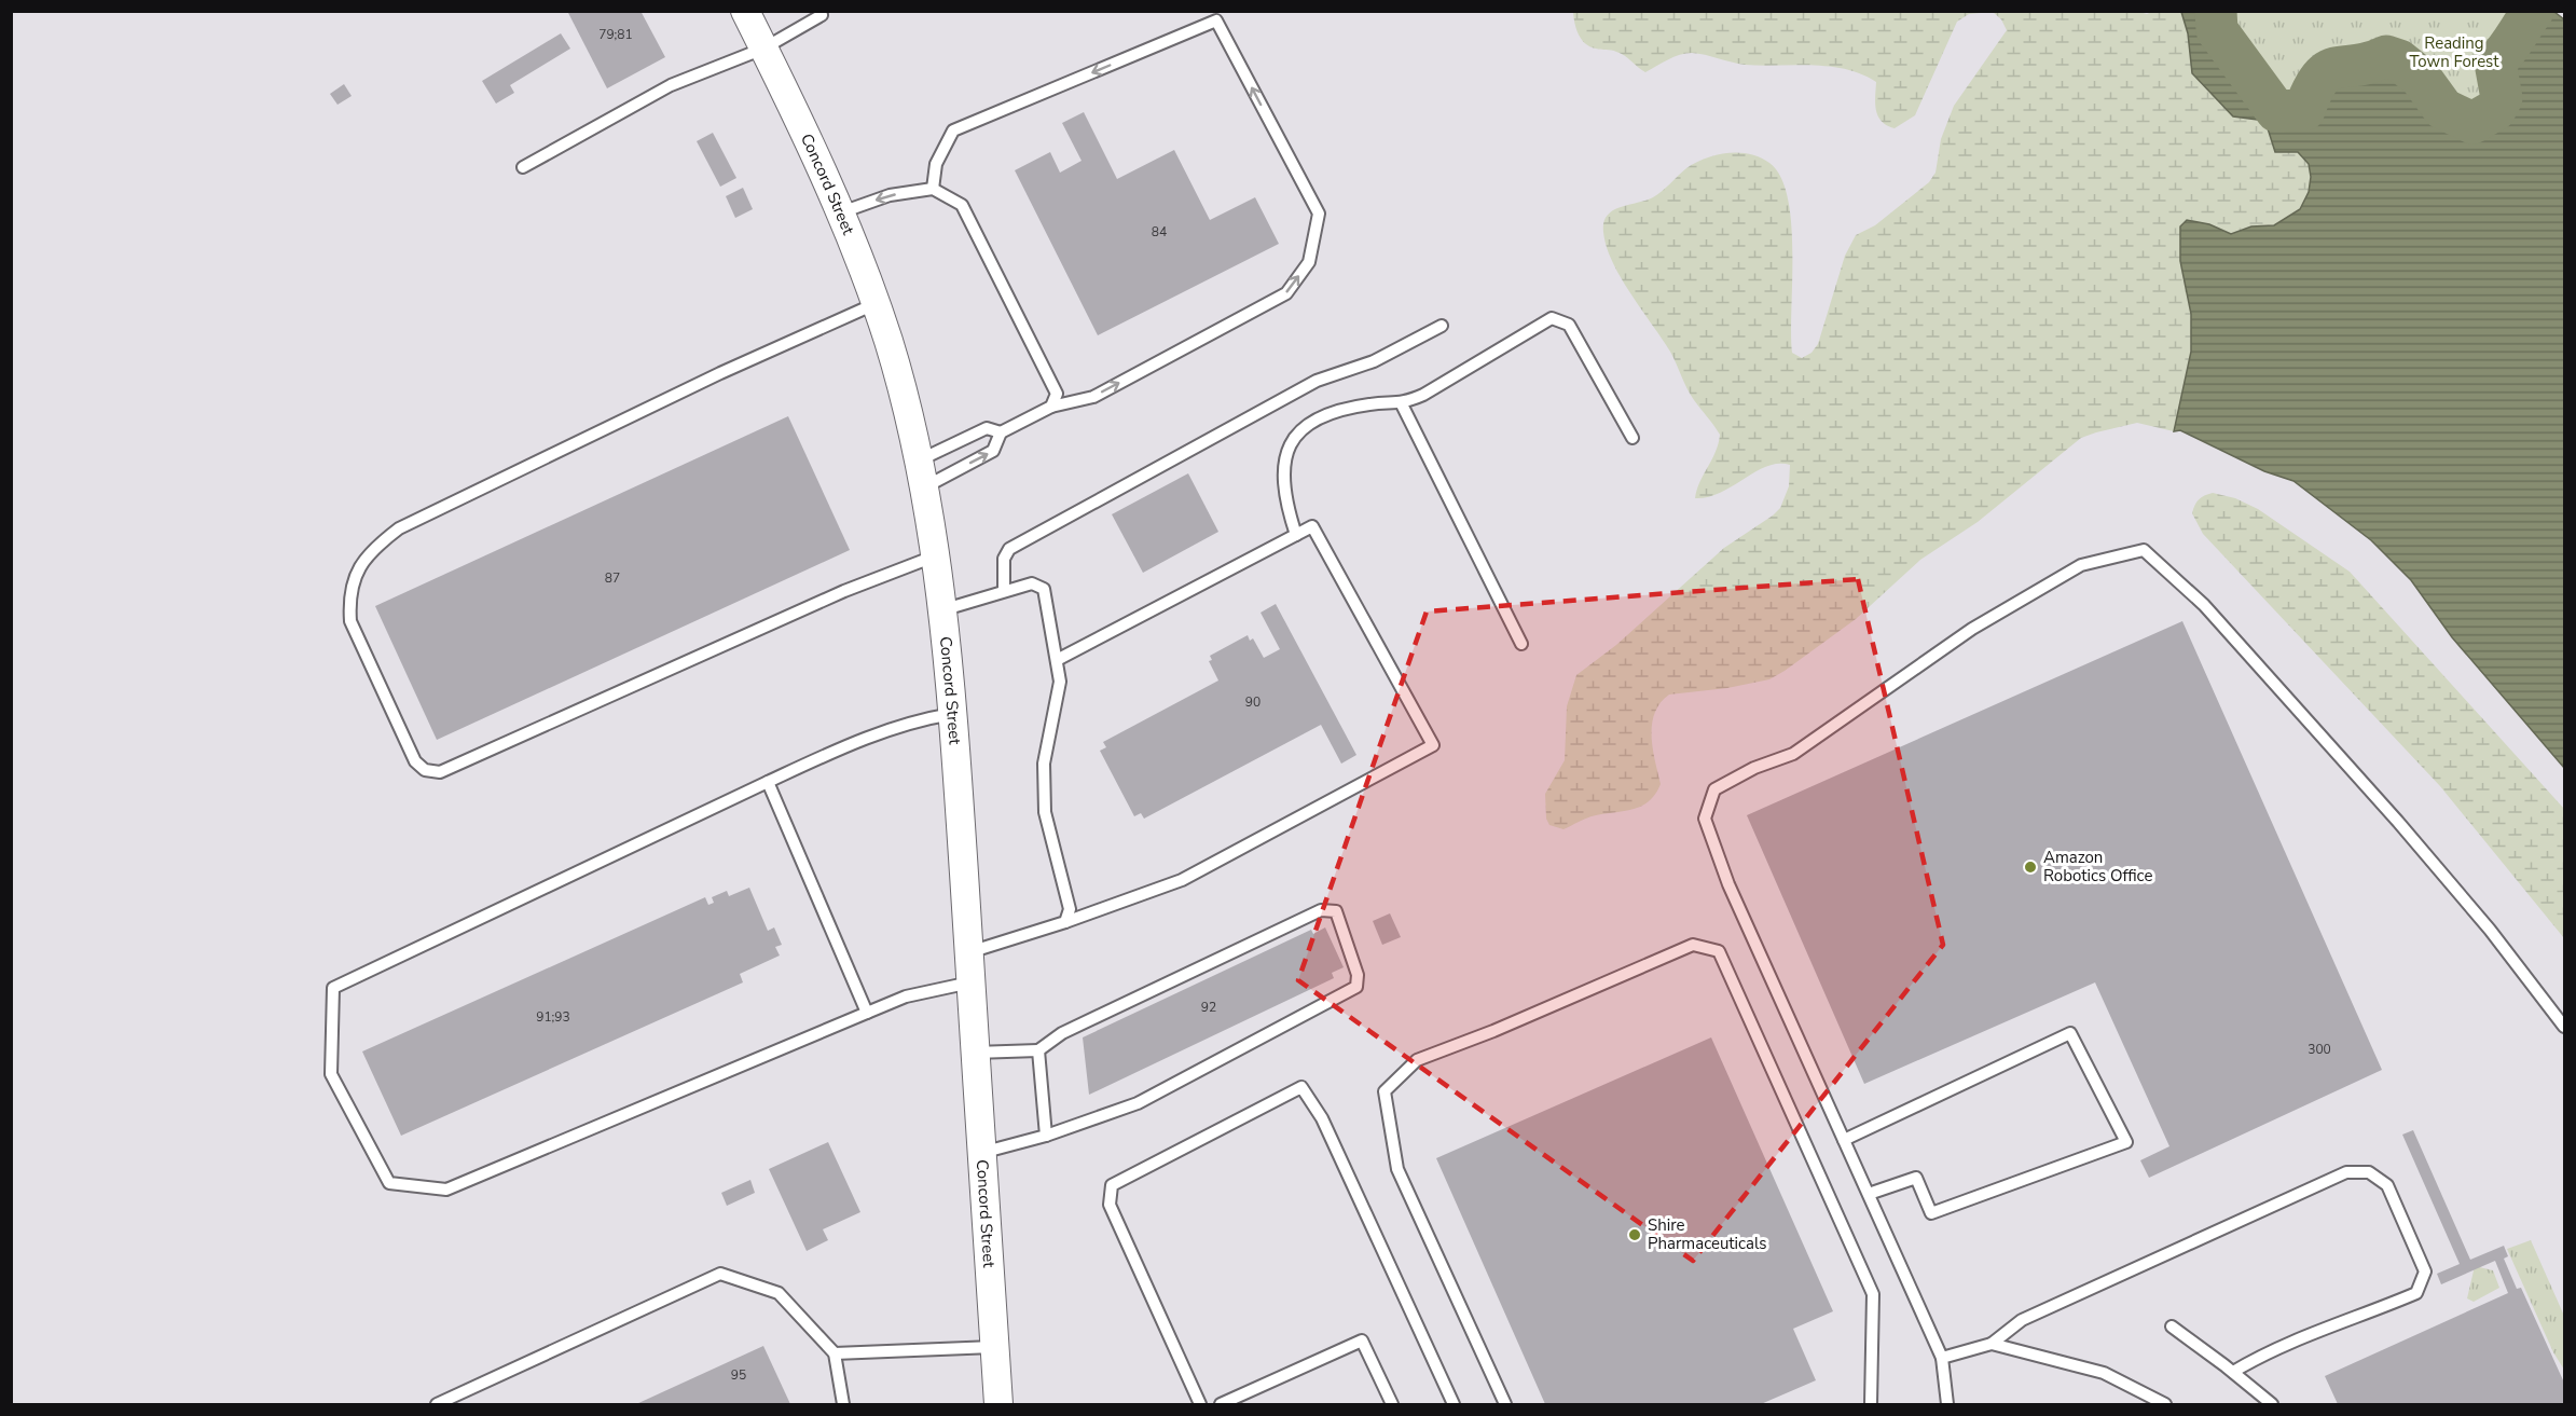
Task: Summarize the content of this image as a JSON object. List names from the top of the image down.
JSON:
{
  "streets": {
    "street": ["Concord Street"]
  },
  "parks": ["Reading Town Forest"],
  "places": ["Amazon Robotics Office", "Shire Pharmaceuticals"],
  "house_numbers": [
    "79;81",
    "84",
    "87",
    "90",
    "92",
    "91;93",
    "300",
    "95"
  ]
}
